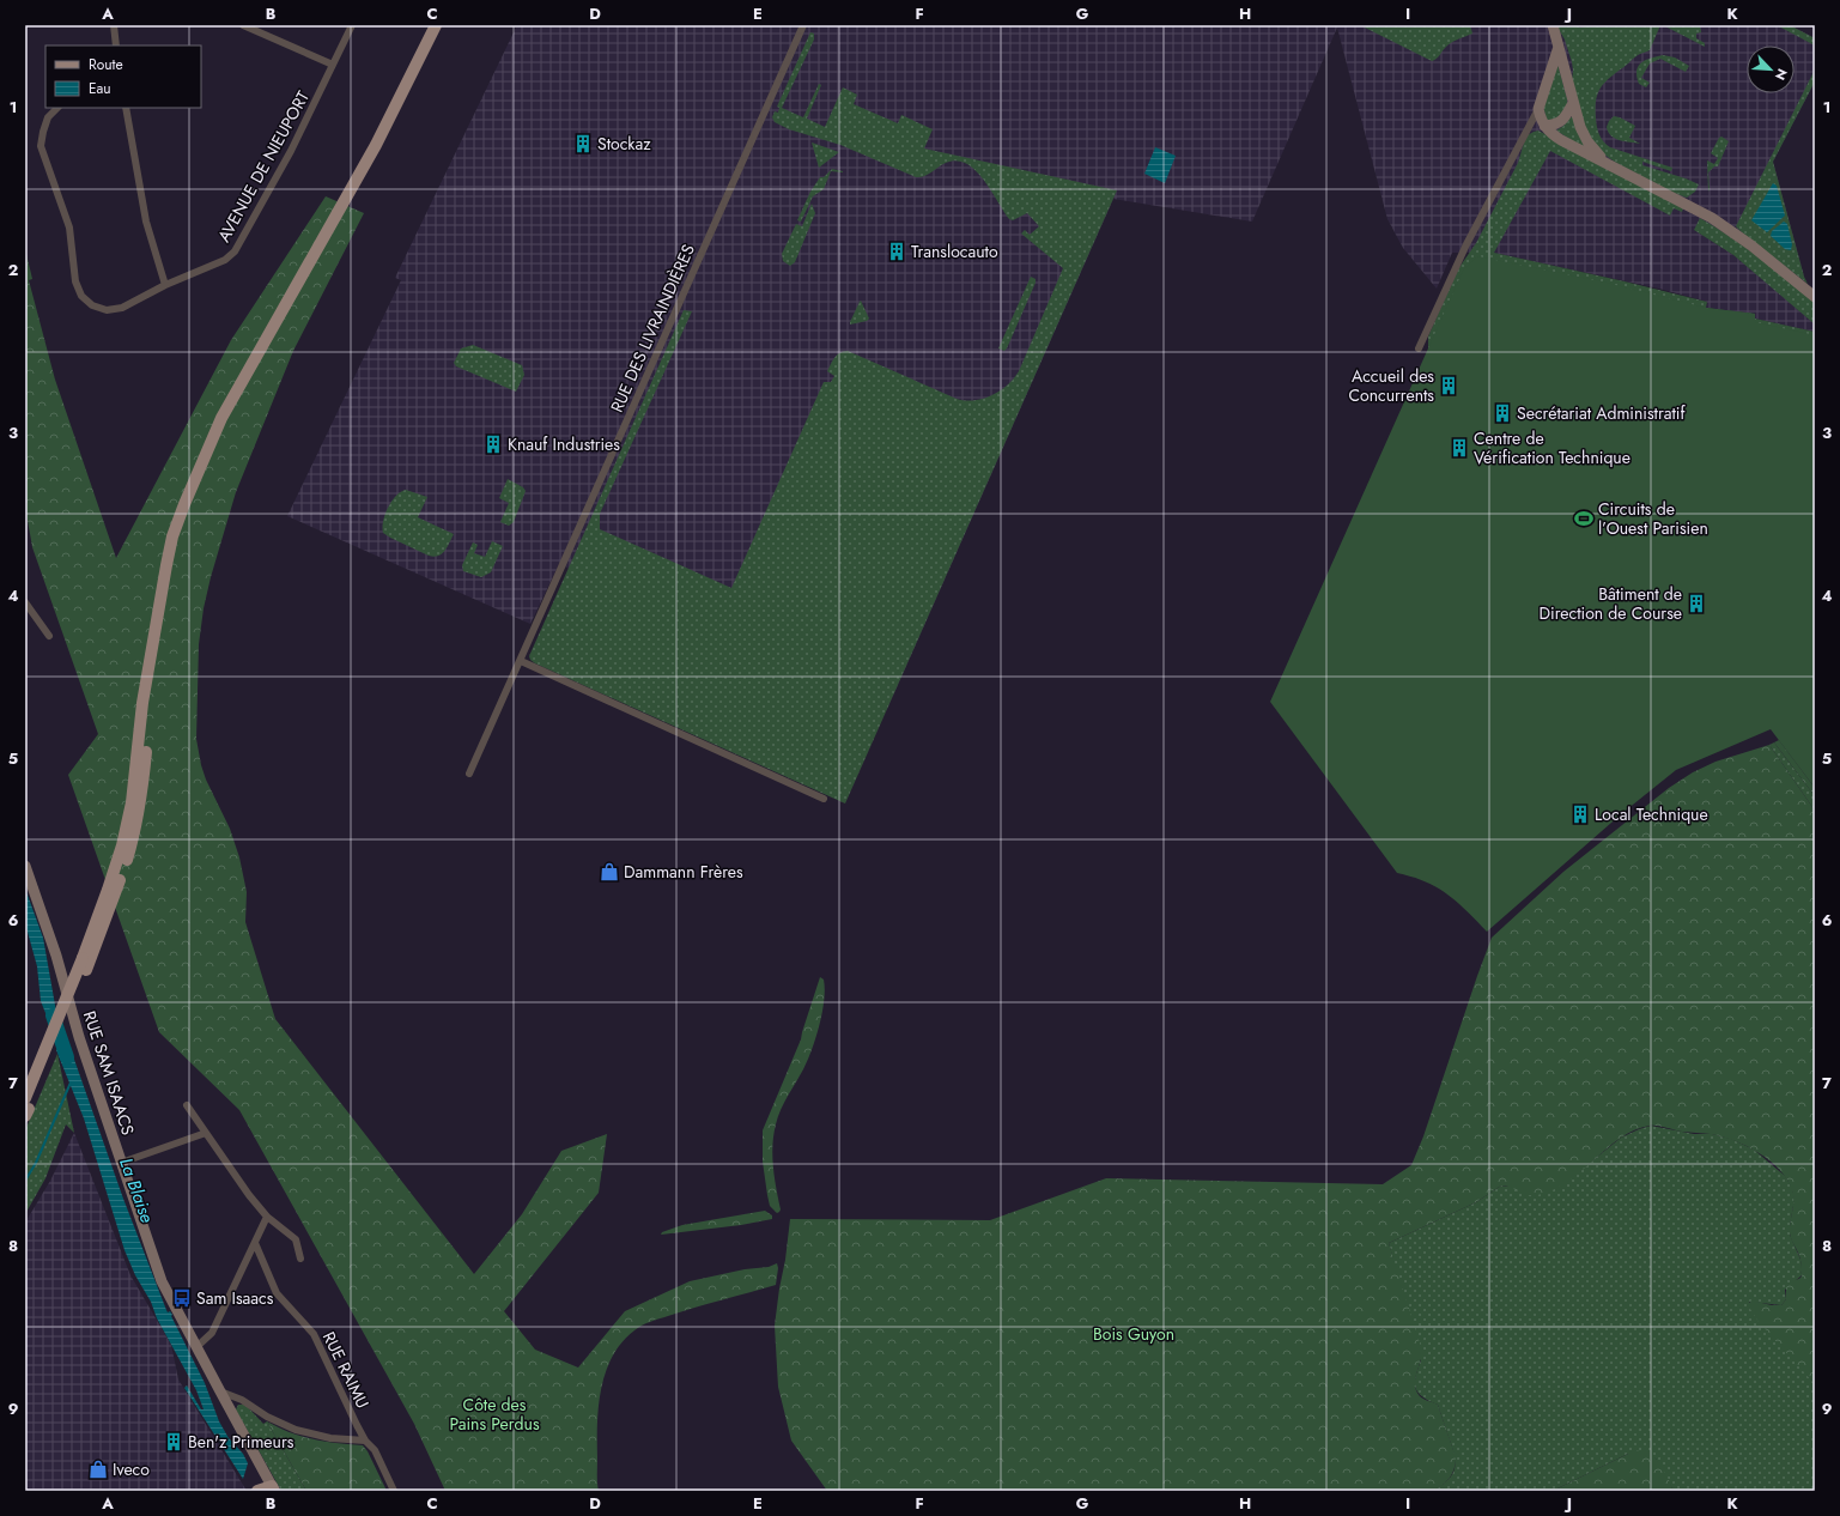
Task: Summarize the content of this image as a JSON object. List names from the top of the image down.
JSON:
{
  "streets": {
    "main road": ["RUE SAM ISAACS"],
    "street": ["AVENUE DE NIEUPORT", "RUE DES LIVRAINDIÈRES", "RUE RAIMU"]
  },
  "water": ["La Blaise"],
  "parks": ["Bois Guyon", "Côte des Pains Perdus"],
  "places": {
    "building": [
      "Stockaz",
      "Translocauto",
      "Accueil des Concurrents",
      "Secrétariat Administratif",
      "Knauf Industries",
      "Centre de Vérification Technique",
      "Bâtiment de Direction de Course",
      "Local Technique",
      "Ben'z Primeurs"
    ],
    "sports": ["Circuits de l’Ouest Parisien"],
    "shop": ["Dammann Frères", "Iveco"],
    "bus stop": ["Sam Isaacs"]
  },
  "legend": ["Route", "Eau"],
  "north": "bottom right",
  "grid": {
    "columns": [
      "A",
      "B",
      "C",
      "D",
      "E",
      "F",
      "G",
      "H",
      "I",
      "J",
      "K"
    ],
    "rows": [
      "1",
      "2",
      "3",
      "4",
      "5",
      "6",
      "7",
      "8",
      "9"
    ]
  }
}
